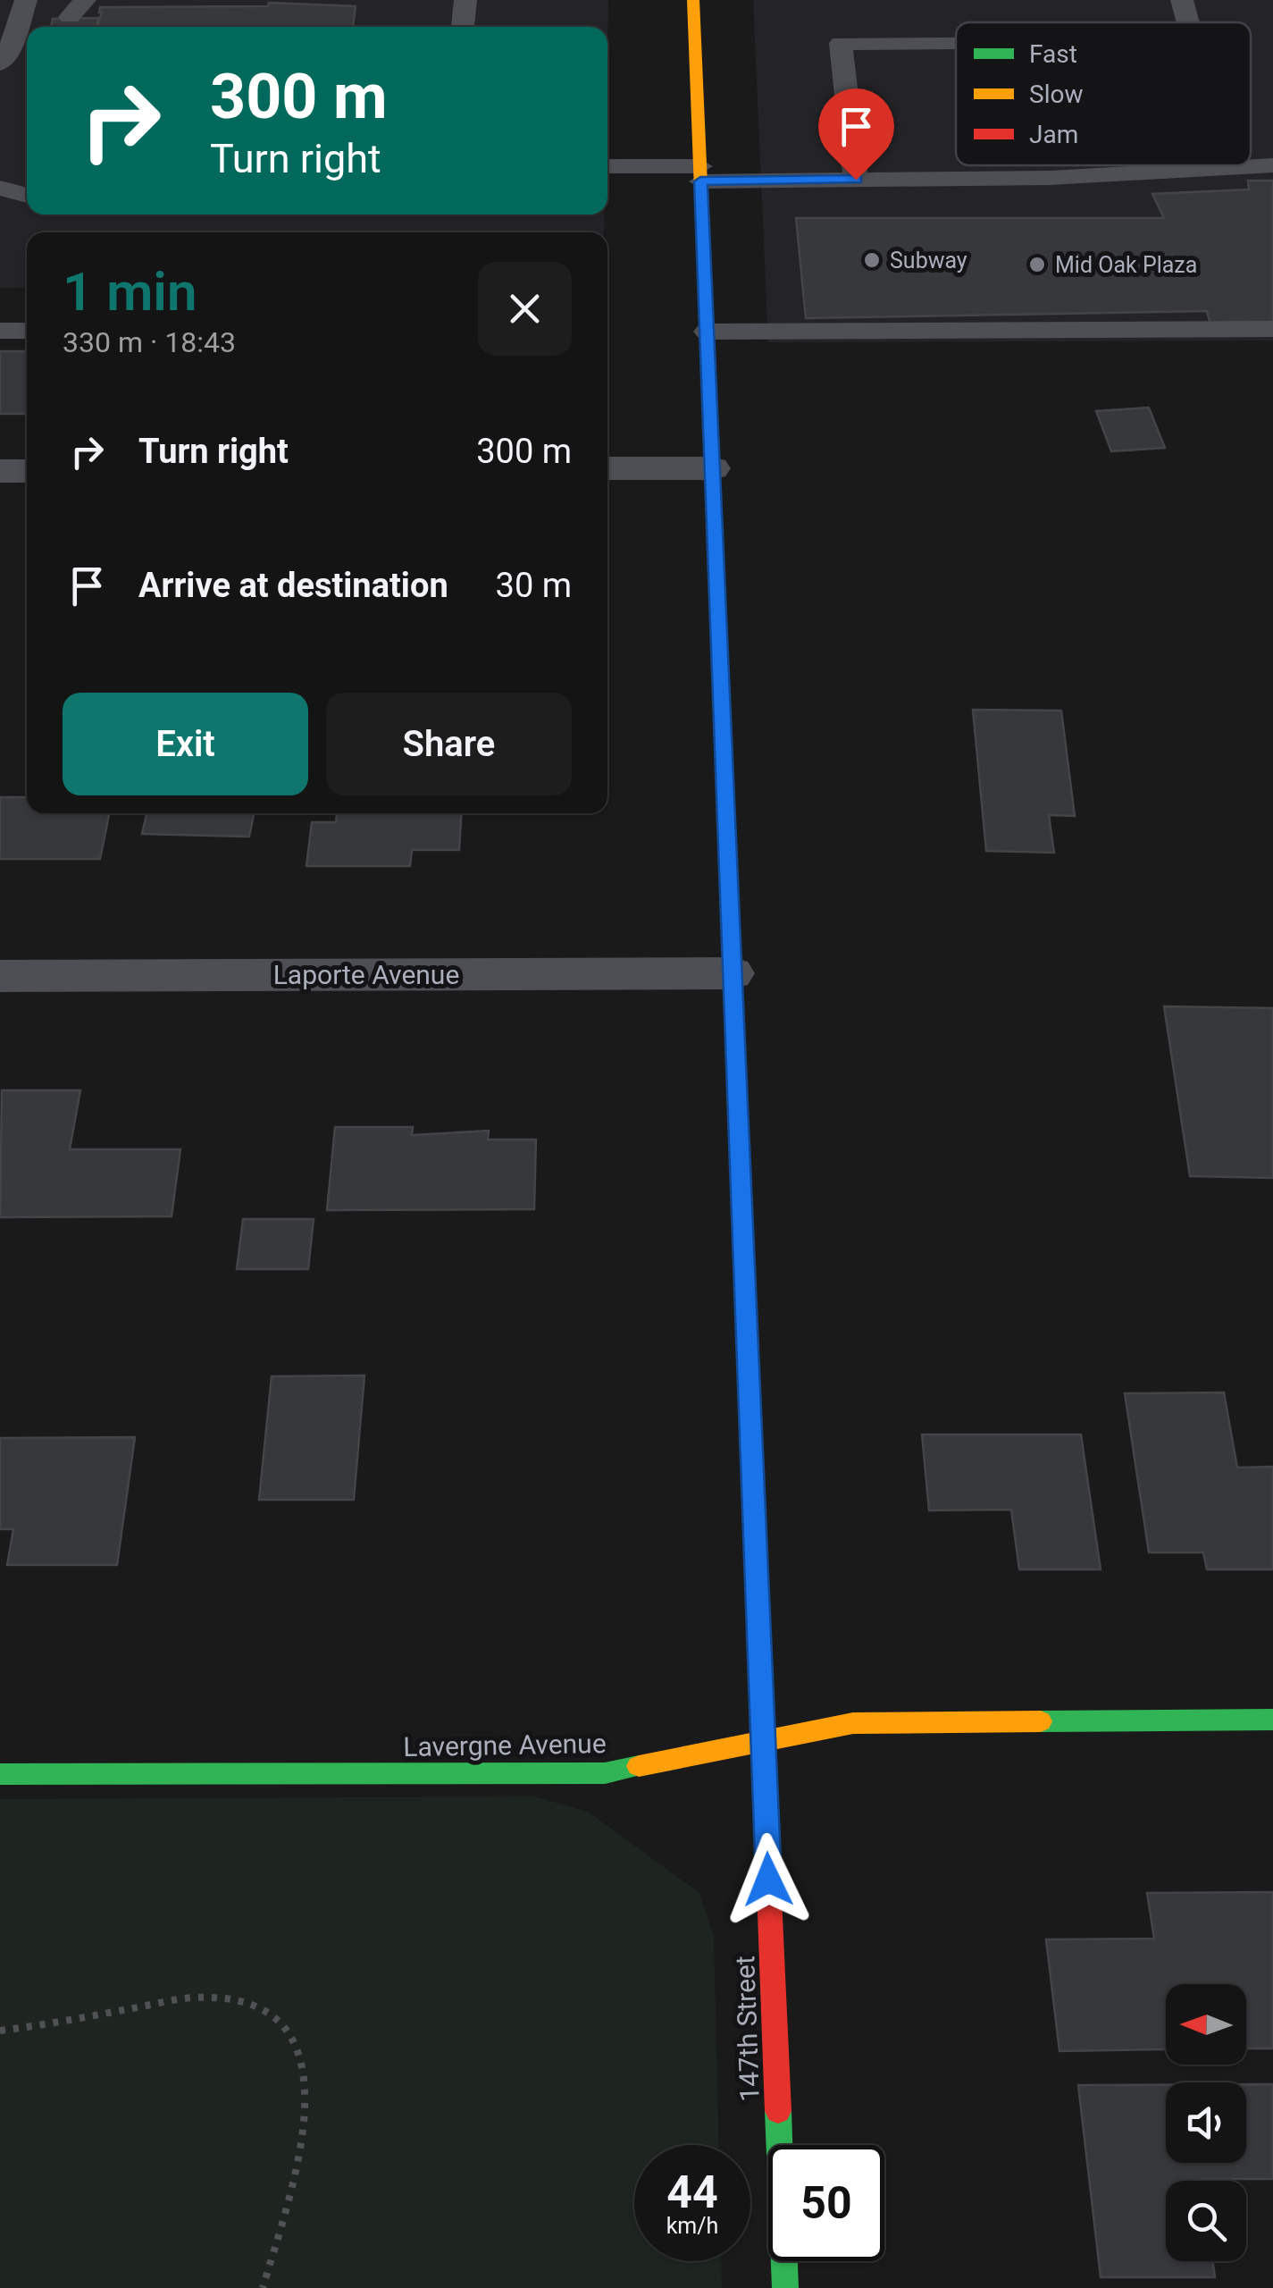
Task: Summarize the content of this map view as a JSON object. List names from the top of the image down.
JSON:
{
  "streets": {
    "main road": ["Lavergne Avenue", "147th Street"],
    "street": ["Laporte Avenue"]
  },
  "crossings": [
    ["Laporte Avenue", "147th Street"],
    ["Lavergne Avenue", "147th Street"]
  ],
  "places": ["Subway", "Mid Oak Plaza"],
  "legend": ["Fast", "Slow", "Jam"],
  "north": "left",
  "page": {
    "turn": ["300 m", "Turn right"],
    "heading": ["1 min", "330 m · 18:43"],
    "list": [
      {
        "name": "Turn right",
        "value": "300 m"
      },
      {
        "name": "Arrive at destination",
        "value": "30 m"
      }
    ],
    "buttons": ["Exit", "Share"],
    "speed": "44 km/h",
    "limit": "50"
  }
}
